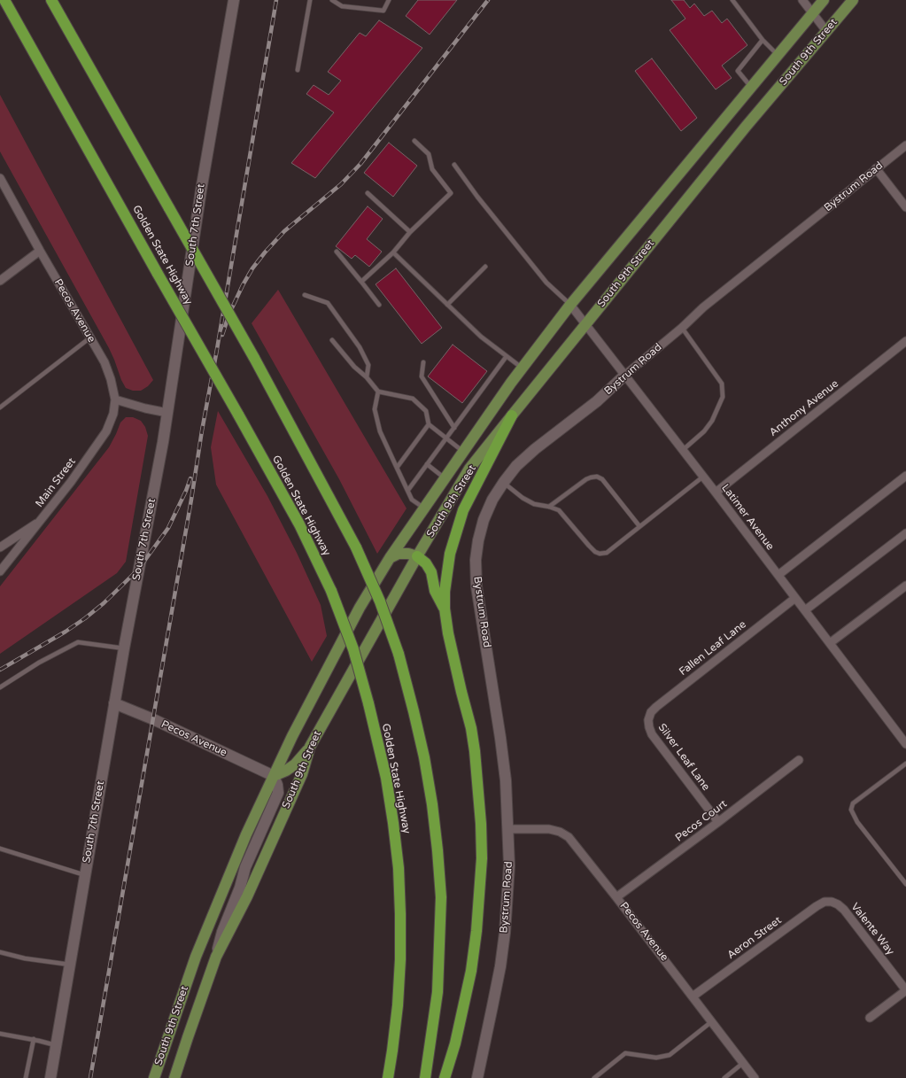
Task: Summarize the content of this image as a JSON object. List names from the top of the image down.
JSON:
{
  "streets": {
    "highway": ["Golden State Highway"],
    "main road": ["South 9th Street"],
    "street": [
      "Bystrum Road",
      "South 7th Street",
      "Pecos Avenue",
      "Anthony Avenue",
      "Main Street",
      "Latimer Avenue",
      "Fallen Leaf Lane",
      "Silver Leaf Lane",
      "Pecos Court",
      "Valente Way",
      "Aeron Street"
    ]
  },
  "crossings": [
    ["South 9th Street", "Pecos Avenue"],
    ["South 9th Street", "Latimer Avenue"],
    ["Bystrum Road", "Pecos Avenue"],
    ["Bystrum Road", "Latimer Avenue"],
    ["South 7th Street", "Pecos Avenue"],
    ["Pecos Avenue", "Main Street"],
    ["Pecos Avenue", "Pecos Court"],
    ["Pecos Avenue", "Aeron Street"],
    ["Anthony Avenue", "Latimer Avenue"],
    ["Latimer Avenue", "Fallen Leaf Lane"],
    ["Fallen Leaf Lane", "Silver Leaf Lane"],
    ["Silver Leaf Lane", "Pecos Court"],
    ["Valente Way", "Aeron Street"]
  ]
}
